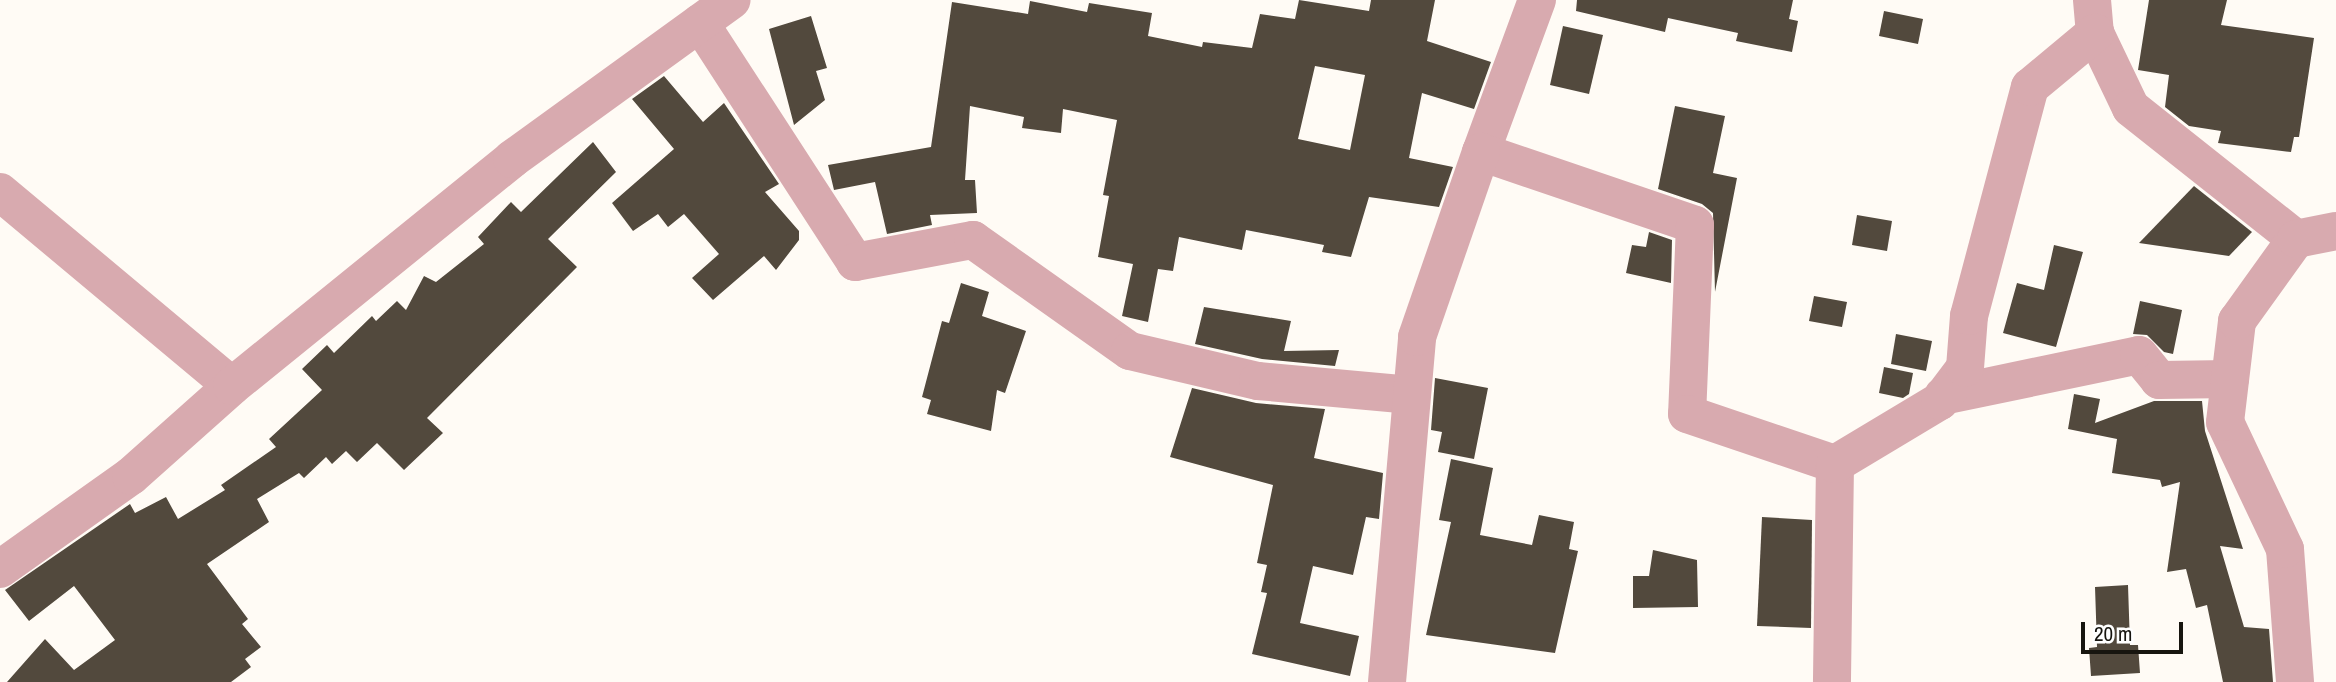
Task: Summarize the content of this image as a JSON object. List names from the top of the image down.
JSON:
{
  "scale_bar": "20 m"
}
